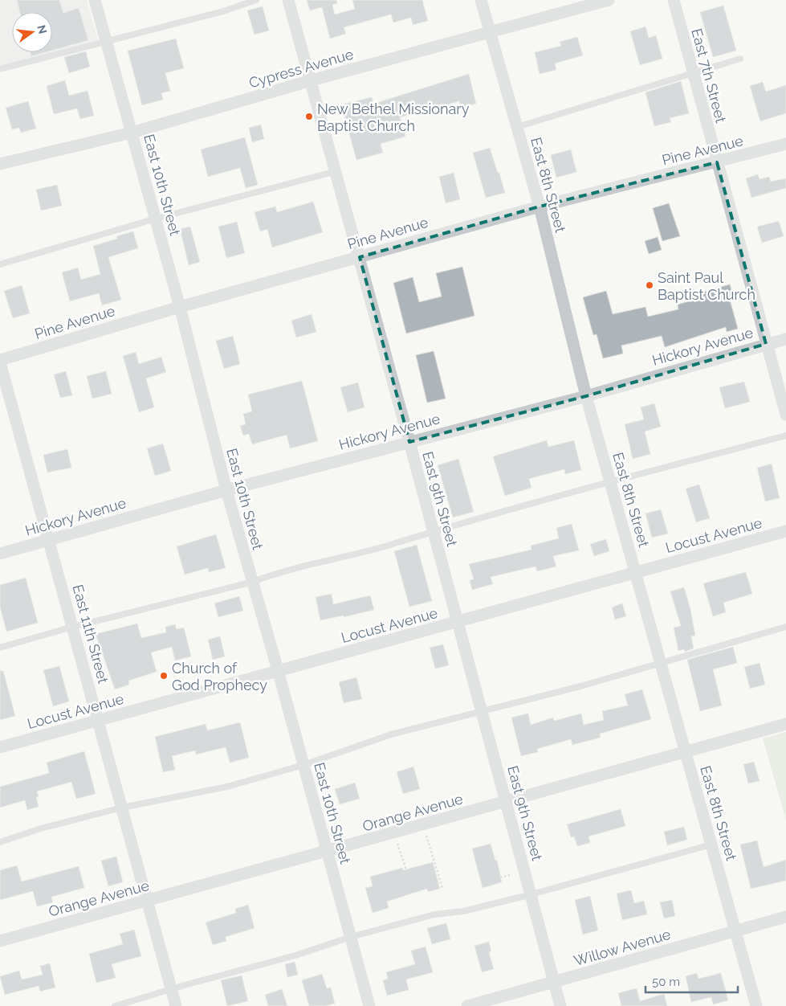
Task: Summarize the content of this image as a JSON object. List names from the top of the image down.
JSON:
{
  "streets": {
    "street": [
      "Cypress Avenue",
      "East 7th Street",
      "Pine Avenue",
      "East 10th Street",
      "East 8th Street",
      "Hickory Avenue",
      "East 9th Street",
      "Locust Avenue",
      "East 11th Street",
      "Orange Avenue",
      "Willow Avenue"
    ]
  },
  "crossings": [
    ["Cypress Avenue", "East 10th Street"],
    ["Cypress Avenue", "East 8th Street"],
    ["Cypress Avenue", "East 9th Street"],
    ["East 7th Street", "Pine Avenue"],
    ["East 7th Street", "Hickory Avenue"],
    ["Pine Avenue", "East 10th Street"],
    ["Pine Avenue", "East 8th Street"],
    ["Pine Avenue", "East 9th Street"],
    ["Pine Avenue", "East 11th Street"],
    ["East 10th Street", "Hickory Avenue"],
    ["East 10th Street", "Locust Avenue"],
    ["East 10th Street", "Orange Avenue"],
    ["East 8th Street", "Hickory Avenue"],
    ["East 8th Street", "Locust Avenue"],
    ["East 8th Street", "Orange Avenue"],
    ["East 8th Street", "Willow Avenue"],
    ["Hickory Avenue", "East 9th Street"],
    ["Hickory Avenue", "East 11th Street"],
    ["East 9th Street", "Locust Avenue"],
    ["East 9th Street", "Orange Avenue"],
    ["East 9th Street", "Willow Avenue"],
    ["Locust Avenue", "East 11th Street"],
    ["East 11th Street", "Orange Avenue"]
  ],
  "places": ["New Bethel Missionary Baptist Church", "Saint Paul Baptist Church", "Church of God Prophecy"],
  "scale_bar": "50 m",
  "north": "right"
}
